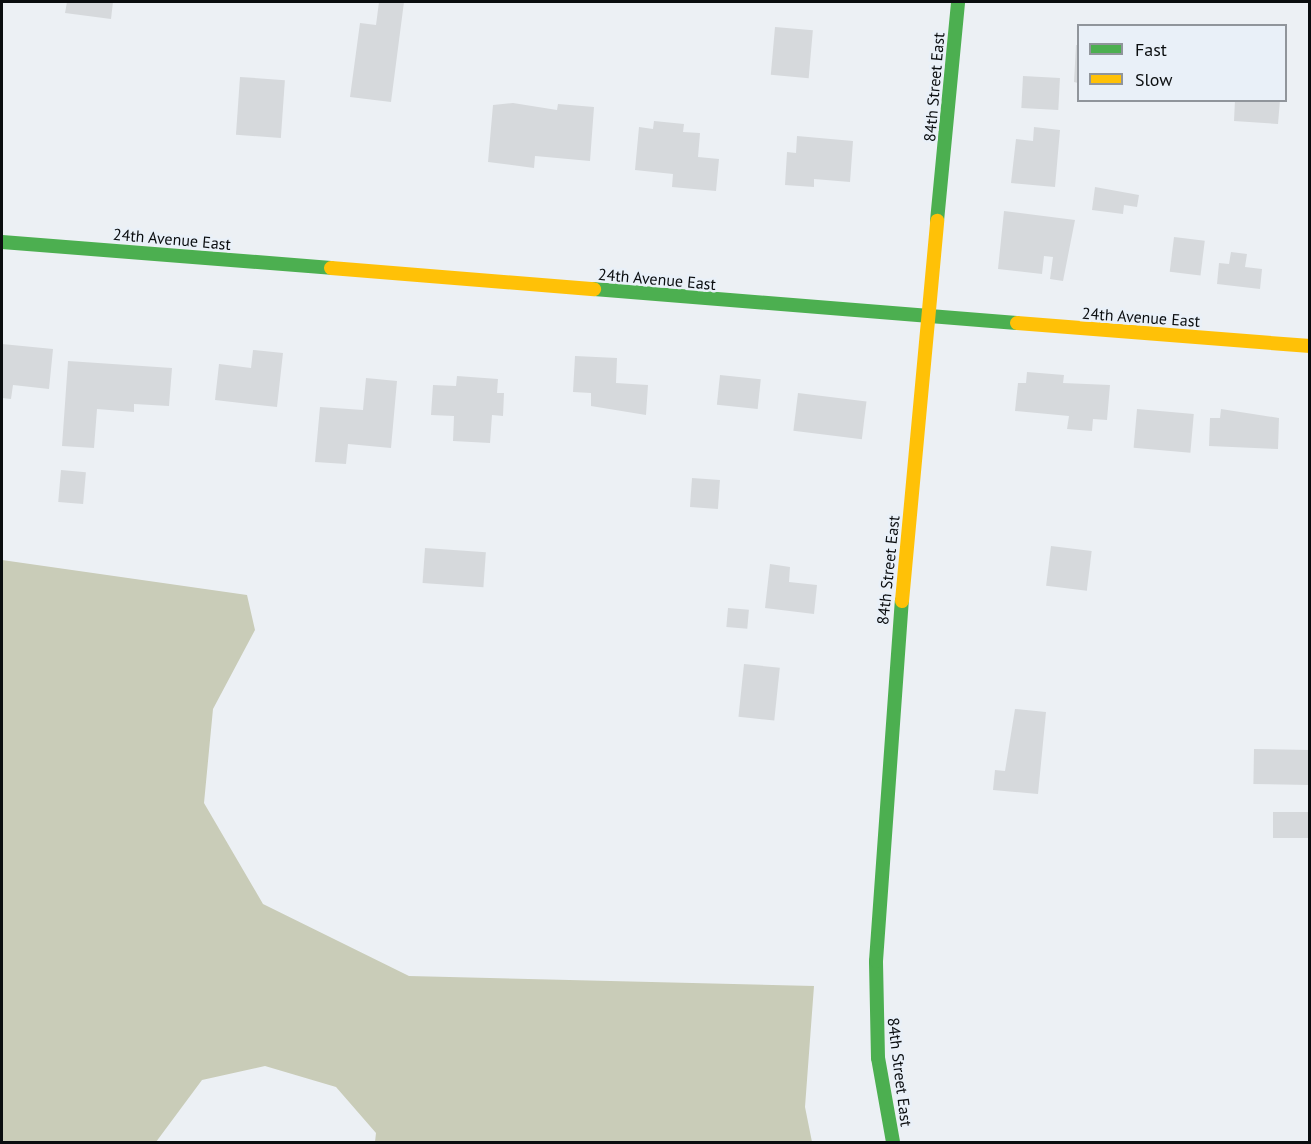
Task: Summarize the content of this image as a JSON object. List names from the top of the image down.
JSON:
{
  "streets": {
    "street": ["84th Street East", "24th Avenue East"]
  },
  "crossings": [
    ["84th Street East", "24th Avenue East"]
  ],
  "legend": ["Fast", "Slow"]
}
